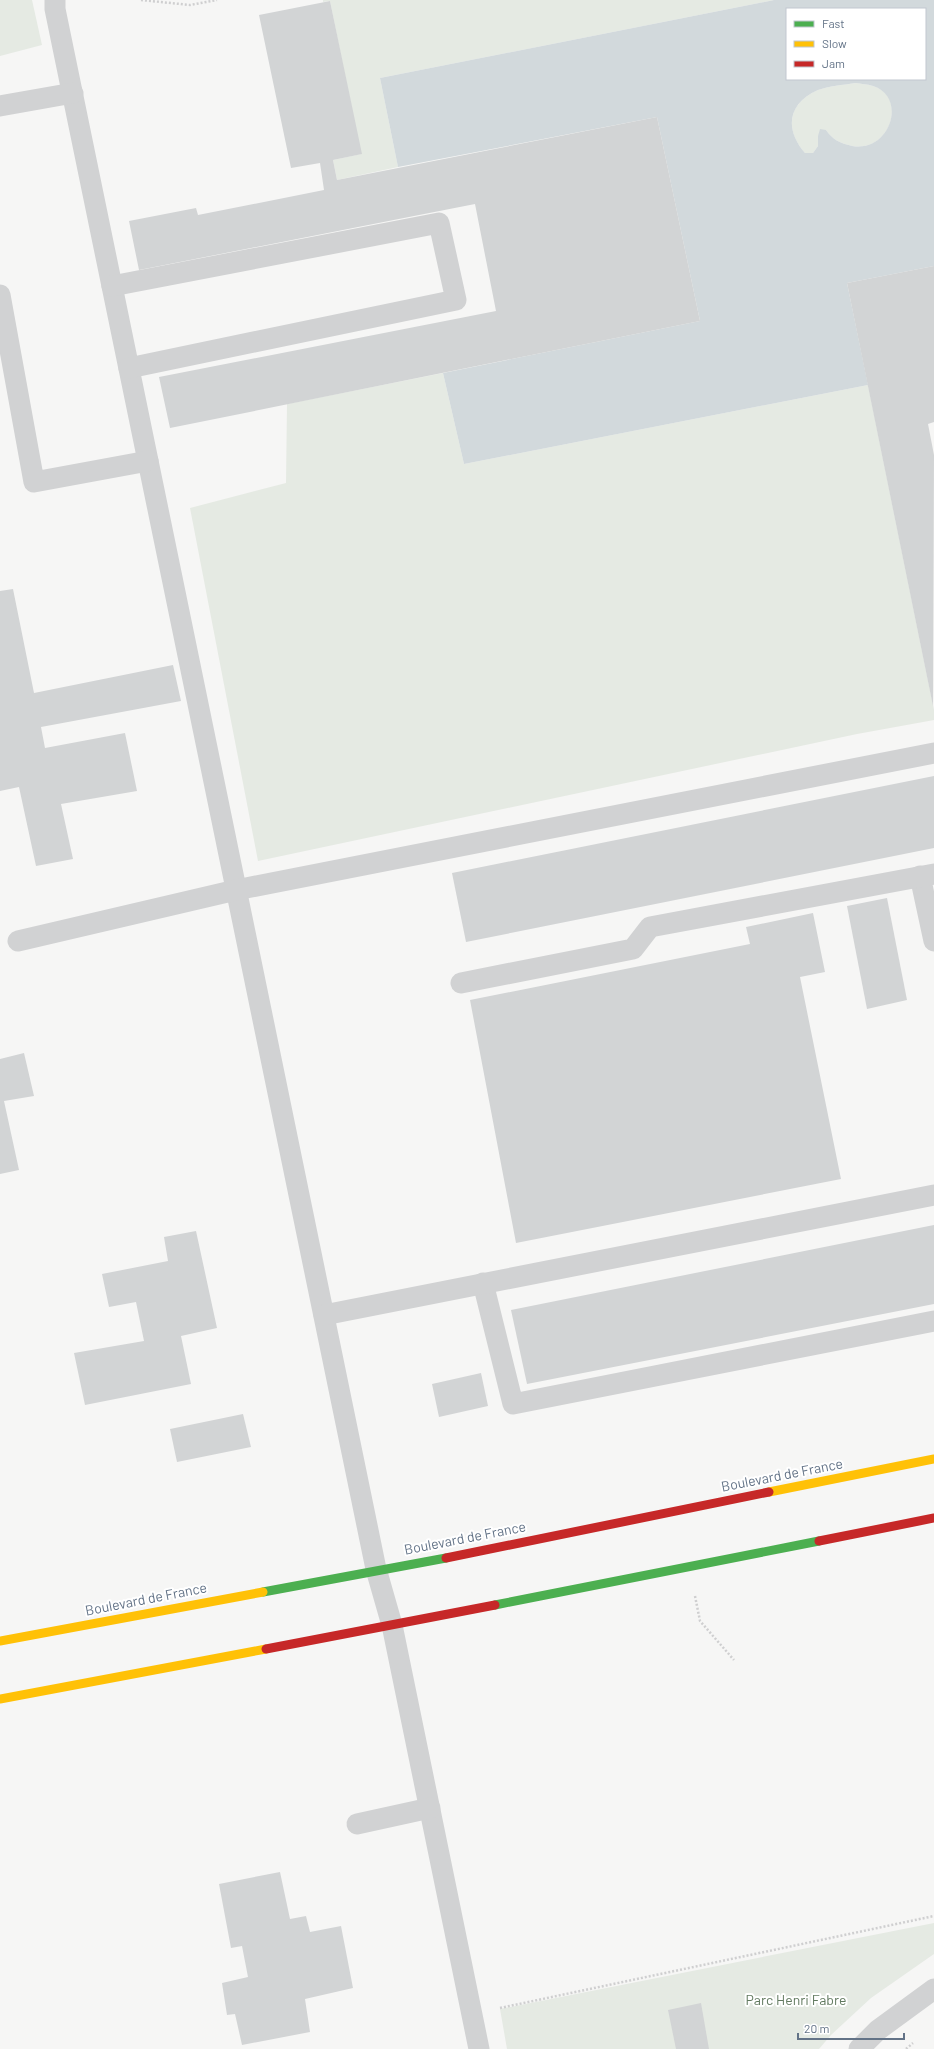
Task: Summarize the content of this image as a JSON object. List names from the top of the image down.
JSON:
{
  "streets": {
    "main road": ["Boulevard de France"]
  },
  "parks": ["Parc Henri Fabre"],
  "legend": ["Fast", "Slow", "Jam"],
  "scale_bar": "20 m"
}
